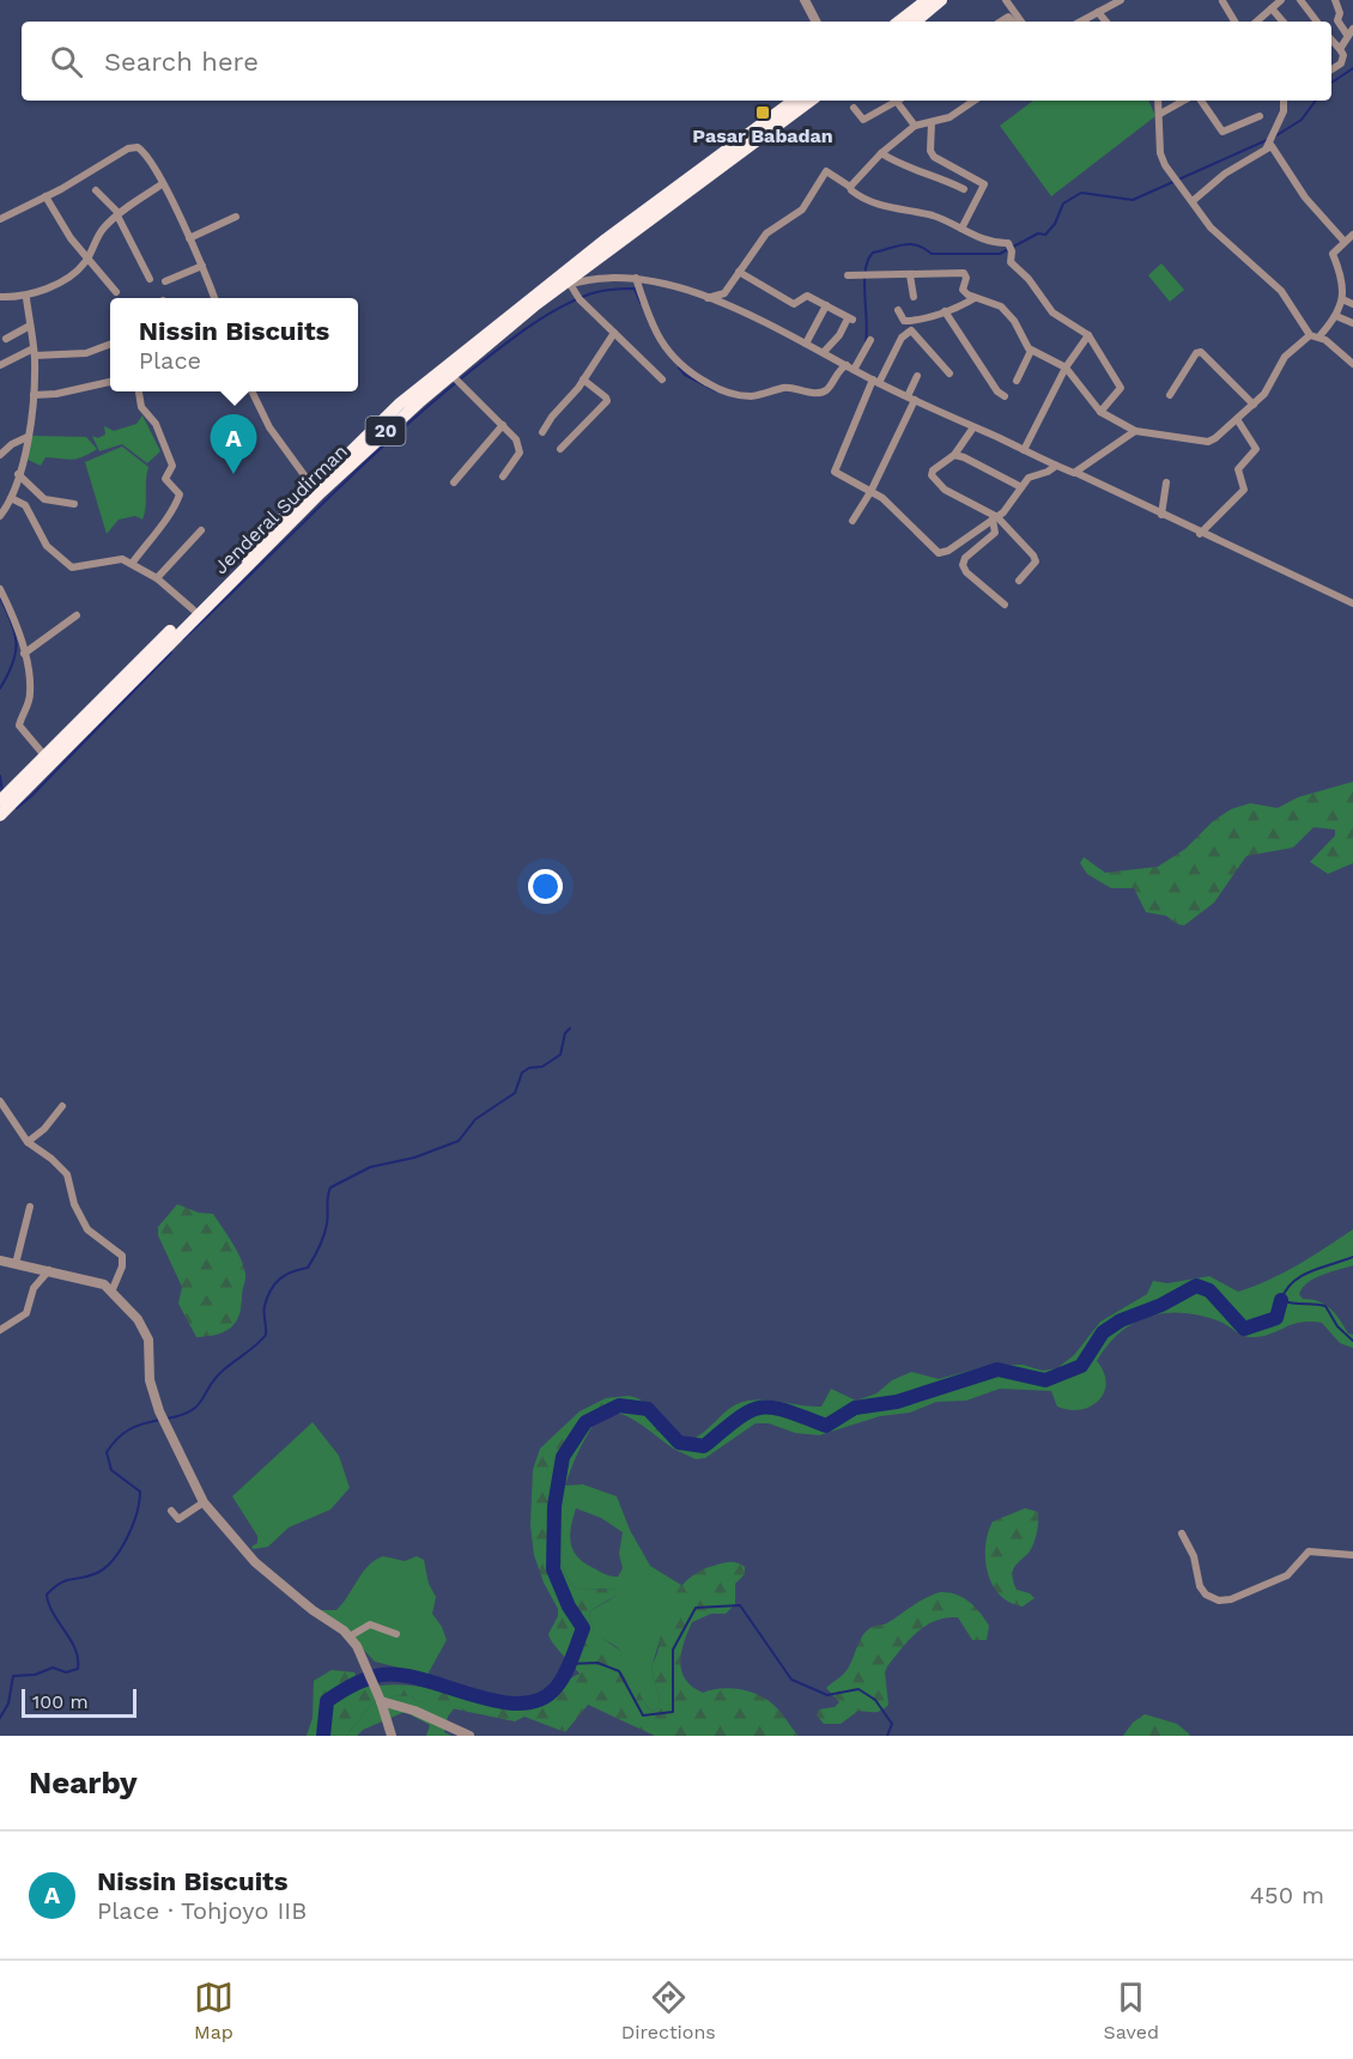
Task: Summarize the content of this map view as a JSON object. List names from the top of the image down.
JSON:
{
  "streets": {
    "highway": ["20", "Jenderal Sudirman"]
  },
  "places": {
    "transit": ["Pasar Babadan"]
  },
  "scale_bar": "100 m",
  "page": {
    "search": "Search here",
    "popup": ["Nissin Biscuits", "Place"],
    "pins": "A",
    "scale": "100 m",
    "heading": "Nearby",
    "list": [
      {
        "mark": "A",
        "name": "Nissin Biscuits",
        "note": "Place · Tohjoyo IIB",
        "value": "450 m"
      }
    ],
    "nav": ["Map", "Directions", "Saved"]
  }
}
